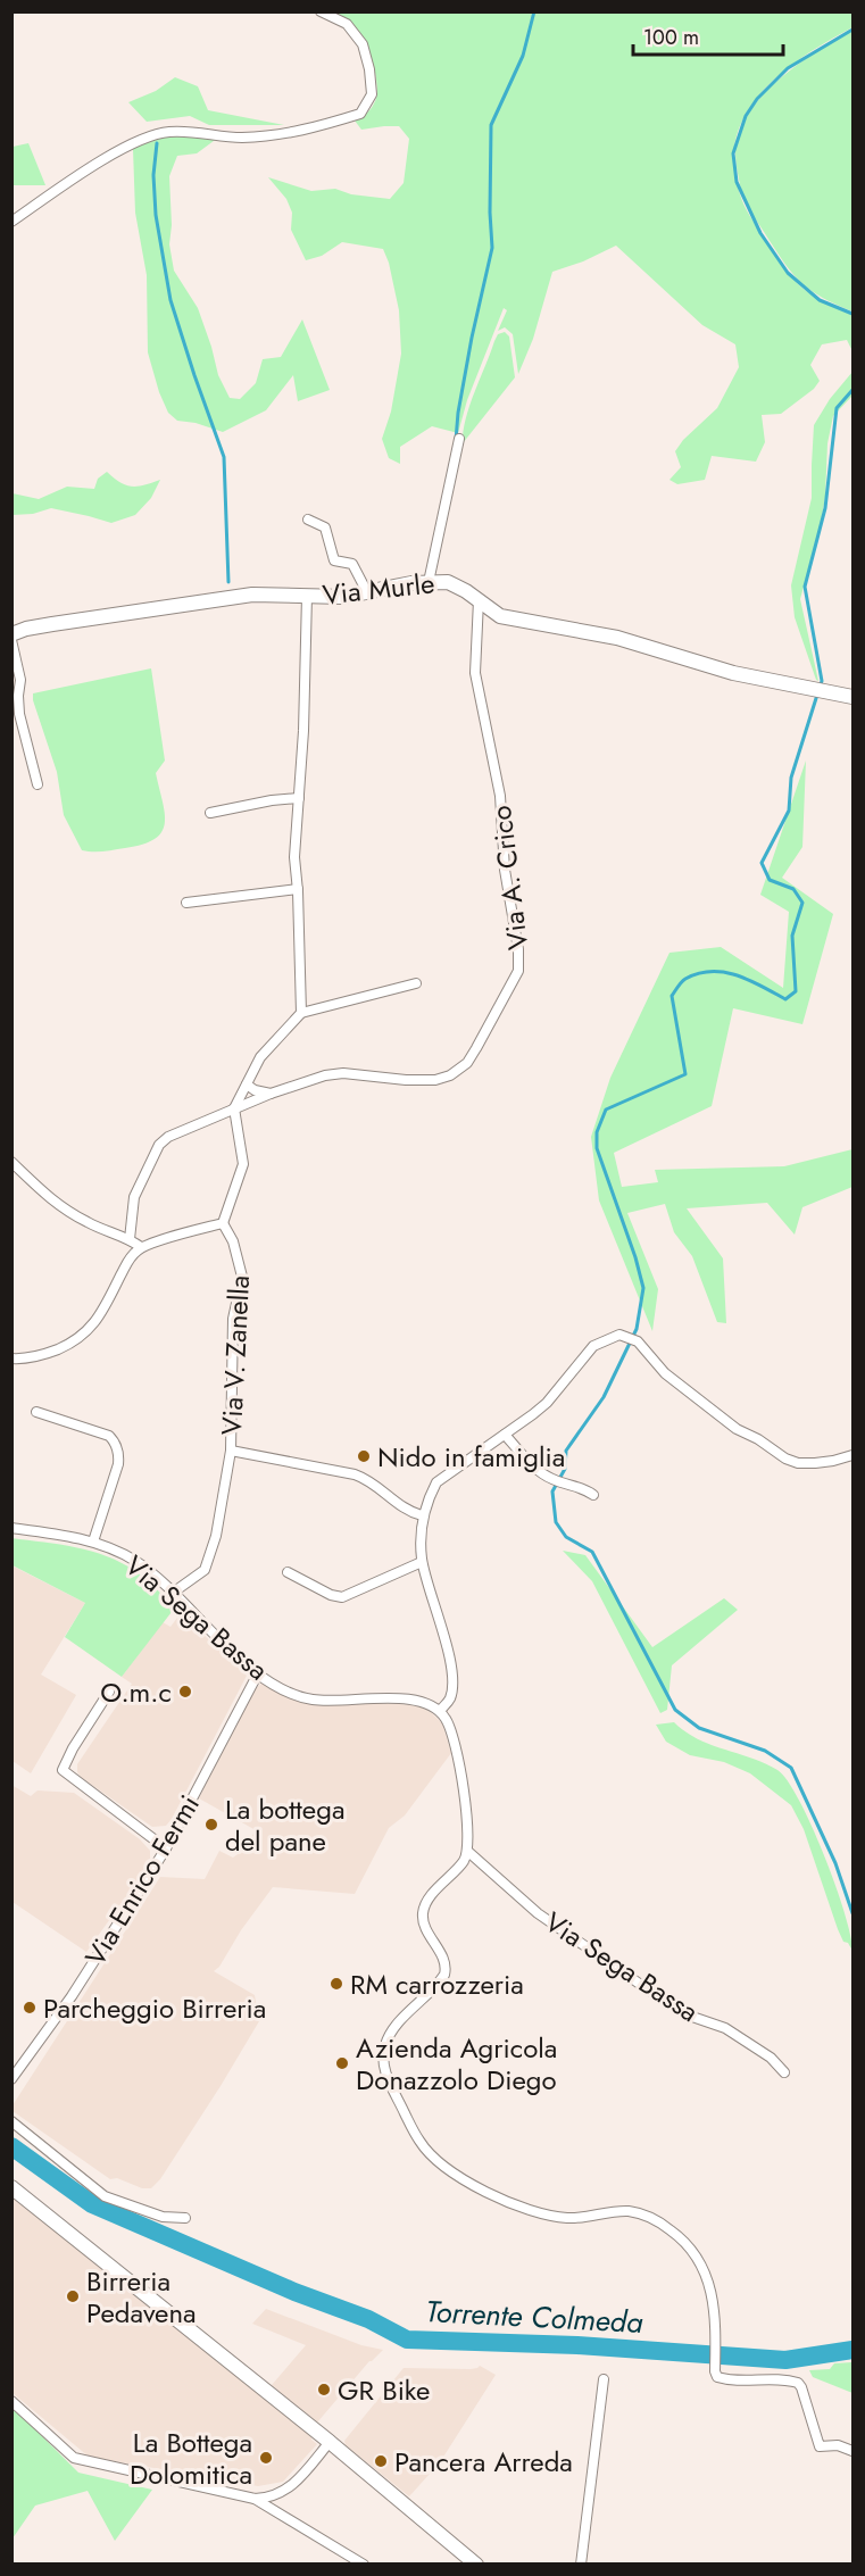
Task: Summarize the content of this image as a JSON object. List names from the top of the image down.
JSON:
{
  "streets": {
    "main road": ["Via Murle"],
    "street": [
      "Via A. Crico",
      "Via V. Zanella",
      "Via Sega Bassa",
      "Via Enrico Fermi"
    ]
  },
  "crossings": [
    ["Via Murle", "Via A. Crico"],
    ["Via V. Zanella", "Via Sega Bassa"],
    ["Via Sega Bassa", "Via Enrico Fermi"]
  ],
  "water": ["Torrente Colmeda"],
  "places": [
    "Nido in famiglia",
    "O.m.c",
    "La bottega del pane",
    "RM carrozzeria",
    "Parcheggio Birreria",
    "Azienda Agricola Donazzolo Diego",
    "Birreria Pedavena",
    "GR Bike",
    "La Bottega Dolomitica",
    "Pancera Arreda"
  ],
  "scale_bar": "100 m"
}
